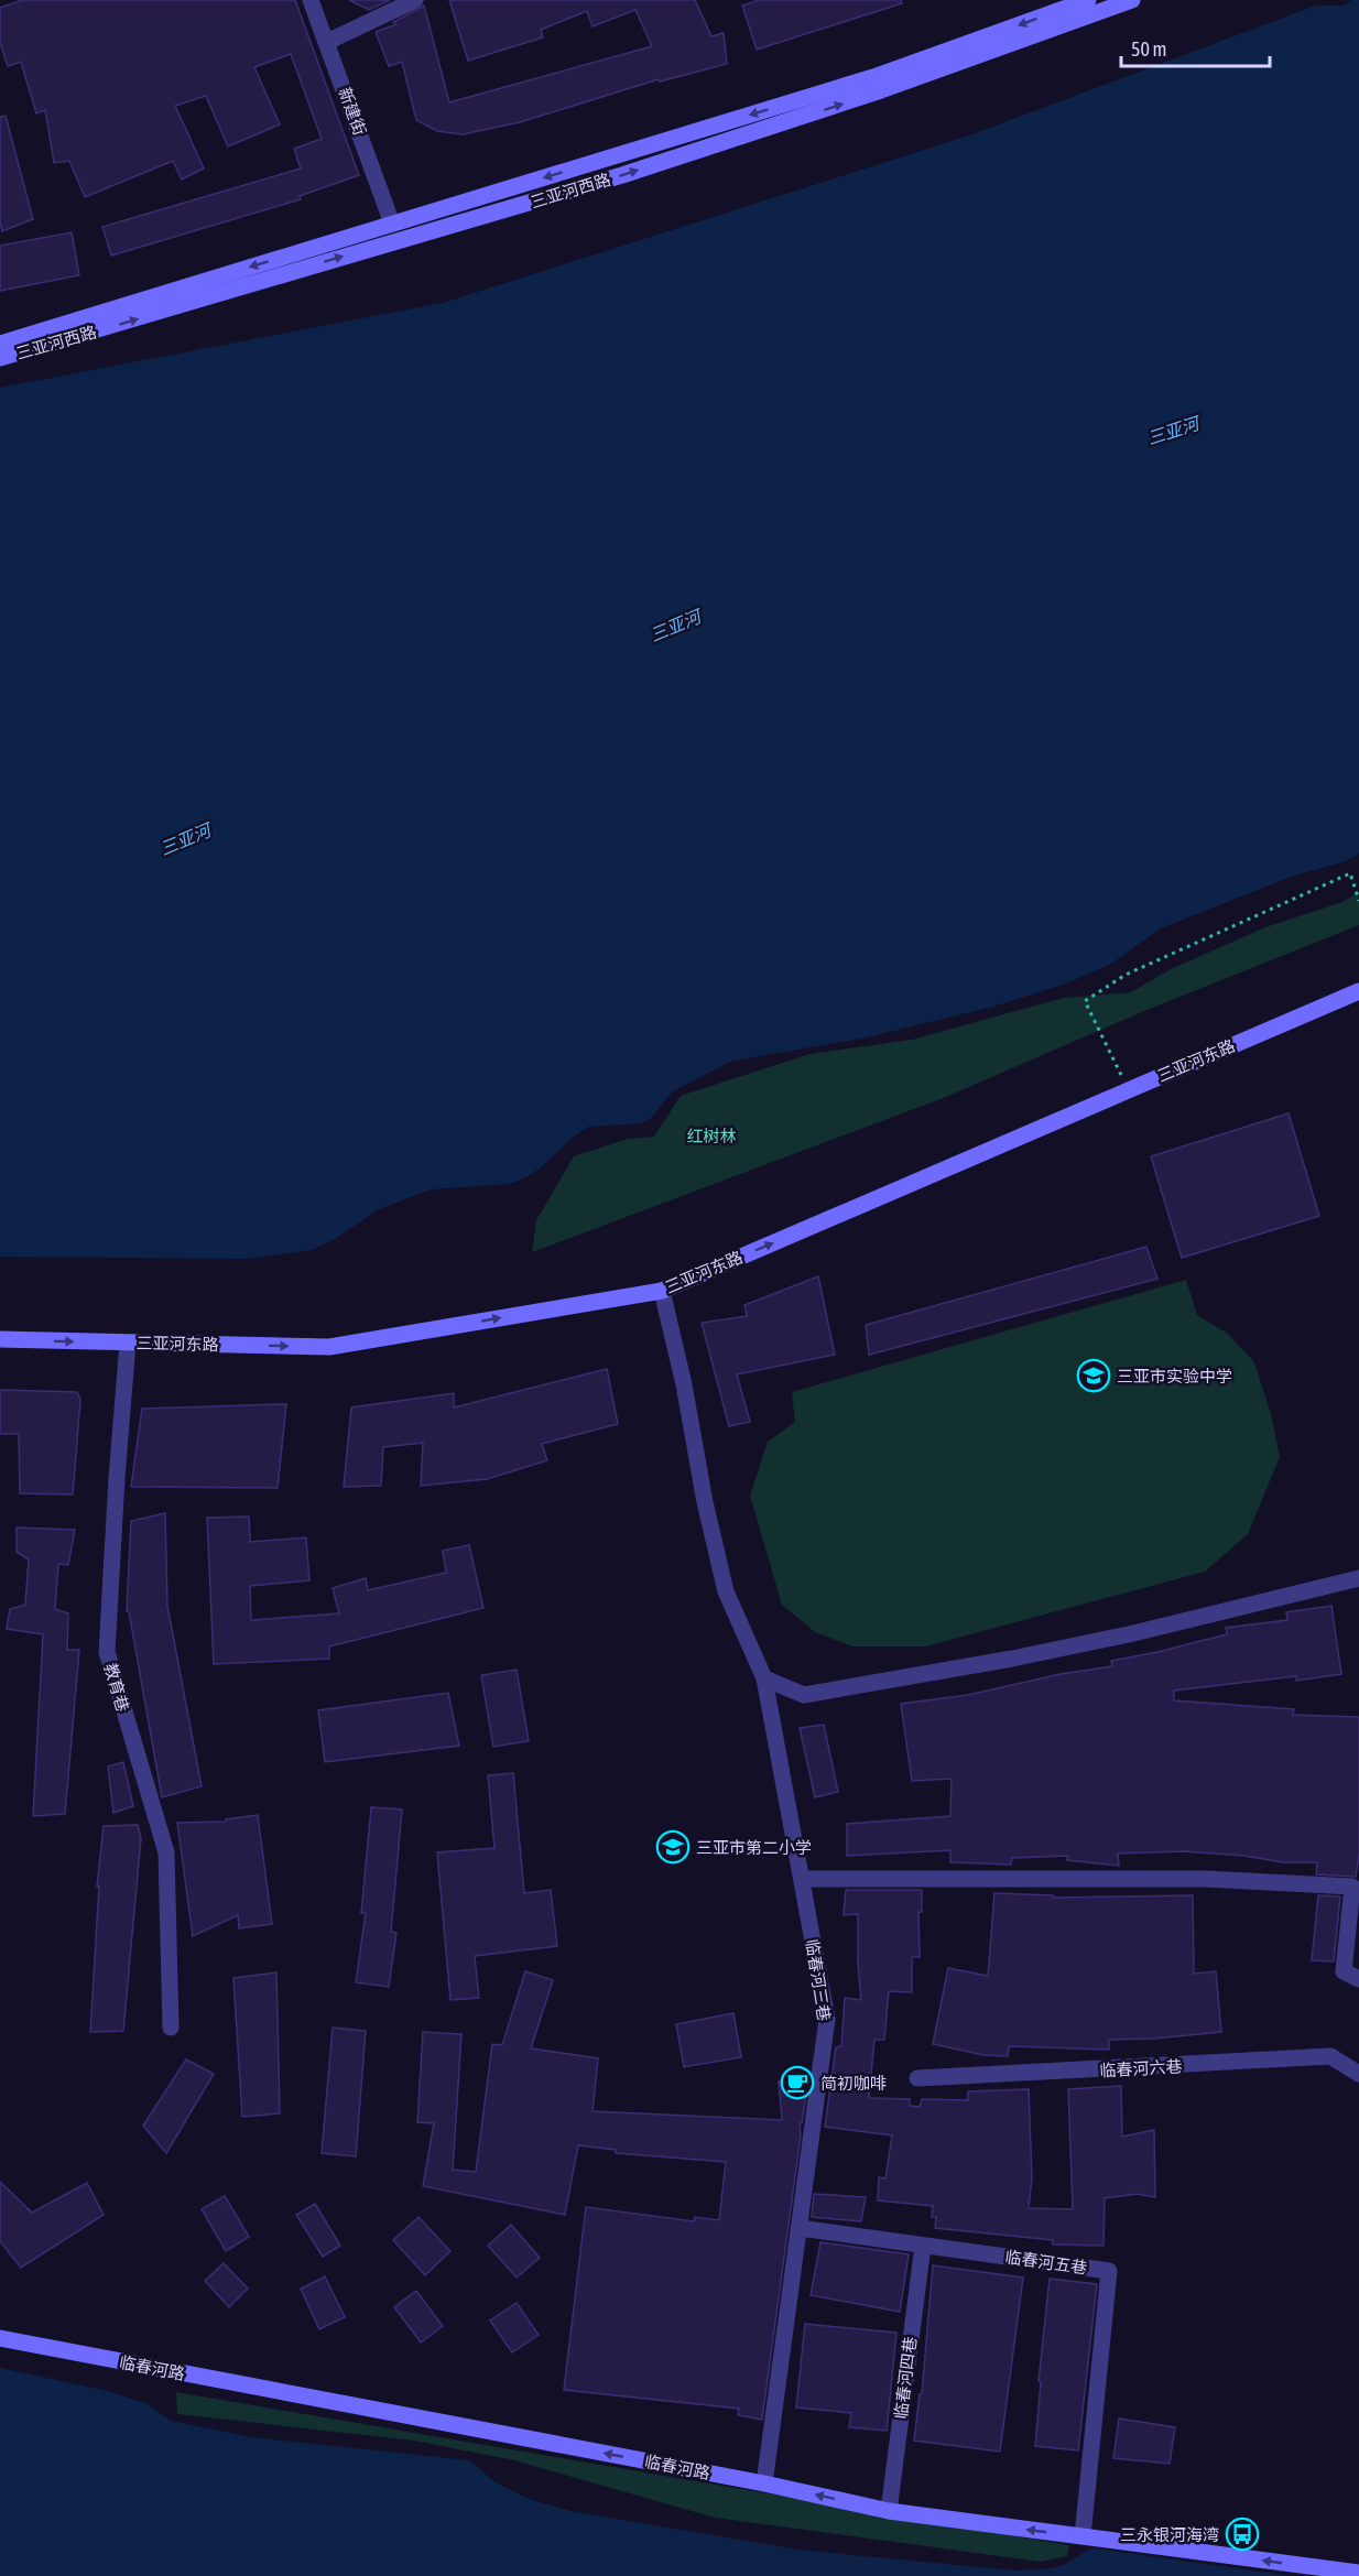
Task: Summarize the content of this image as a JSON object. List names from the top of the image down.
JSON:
{
  "streets": {
    "street": [
      "新建街",
      "三亚河西路",
      "三亚河东路",
      "教育巷",
      "临春河三巷",
      "临春河六巷",
      "临春河五巷",
      "临春河路",
      "临春河四巷"
    ]
  },
  "crossings": [
    ["新建街", "三亚河西路"],
    ["三亚河东路", "教育巷"],
    ["三亚河东路", "临春河三巷"],
    ["临春河三巷", "临春河五巷"],
    ["临春河三巷", "临春河路"],
    ["临春河五巷", "临春河路"],
    ["临春河五巷", "临春河四巷"],
    ["临春河路", "临春河四巷"]
  ],
  "one_way": ["三亚河东路", "临春河路"],
  "water": ["三亚河"],
  "parks": ["红树林"],
  "places": {
    "school or university": ["三亚市实验中学", "三亚市第二小学"],
    "cafe": ["简初咖啡"],
    "bus stop": ["三永银河海湾"]
  },
  "scale_bar": "50 m"
}
